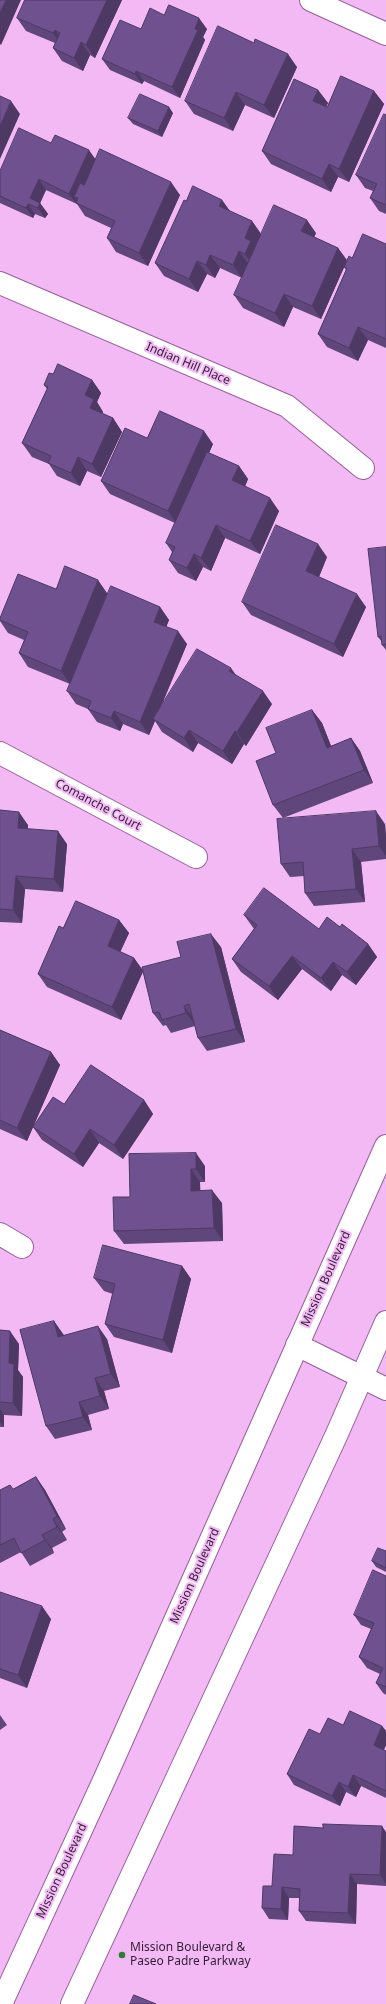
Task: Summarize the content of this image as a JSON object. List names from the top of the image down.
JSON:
{
  "streets": {
    "main road": ["Indian Hill Place", "Comanche Court", "Mission Boulevard"]
  },
  "places": ["Mission Boulevard & Paseo Padre Parkway"]
}
